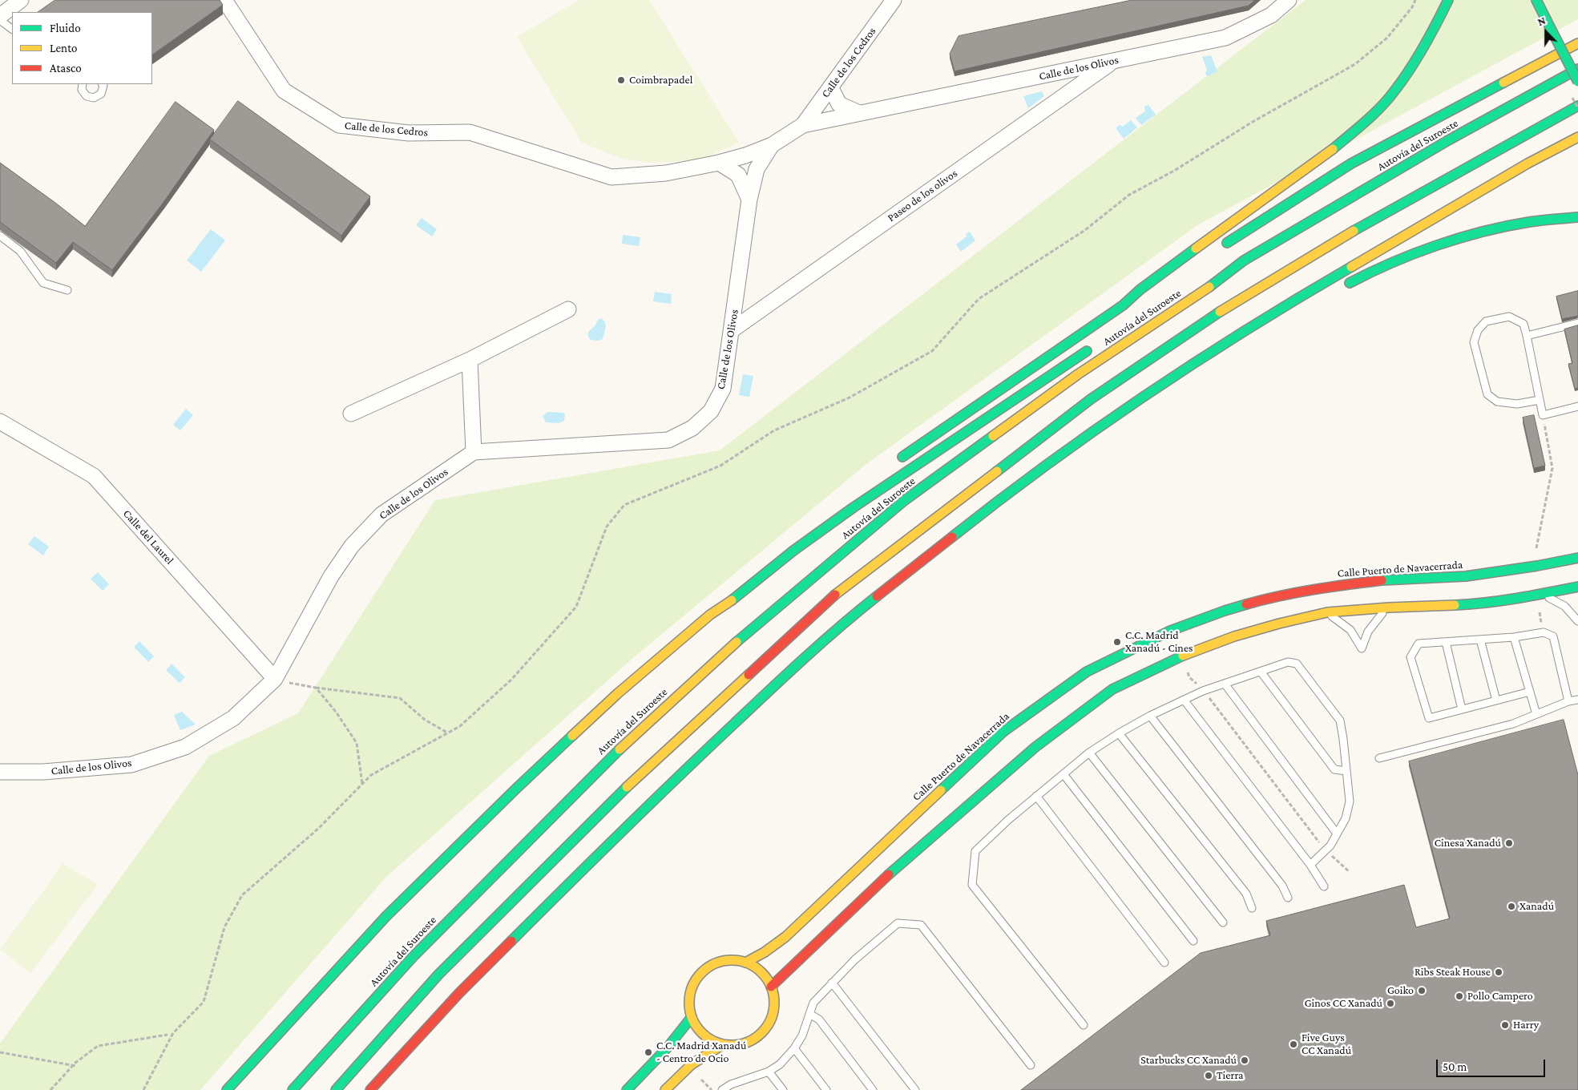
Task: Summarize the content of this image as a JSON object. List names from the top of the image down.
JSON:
{
  "streets": {
    "main road": ["Autovía del Suroeste", "Calle Puerto de Navacerrada"],
    "street": [
      "Calle de los Cedros",
      "Calle de los Olivos",
      "Paseo de los olivos",
      "Calle del Laurel"
    ]
  },
  "crossings": [
    ["Calle de los Cedros", "Calle de los Olivos"],
    ["Calle de los Olivos", "Paseo de los olivos"],
    ["Calle de los Olivos", "Calle del Laurel"]
  ],
  "places": [
    "Coimbrapadel",
    "C.C. Madrid Xanadú - Cines",
    "Cinesa Xanadú",
    "Xanadú",
    "Ribs Steak House",
    "Goiko",
    "Pollo Campero",
    "Ginos CC Xanadú",
    "Harry",
    "Five Guys CC Xanadú",
    "C.C. Madrid Xanadú - Centro de Ocio",
    "Starbucks CC Xanadú",
    "Tierra"
  ],
  "legend": ["Fluido", "Lento", "Atasco"],
  "scale_bar": "50 m",
  "north": "top"
}
